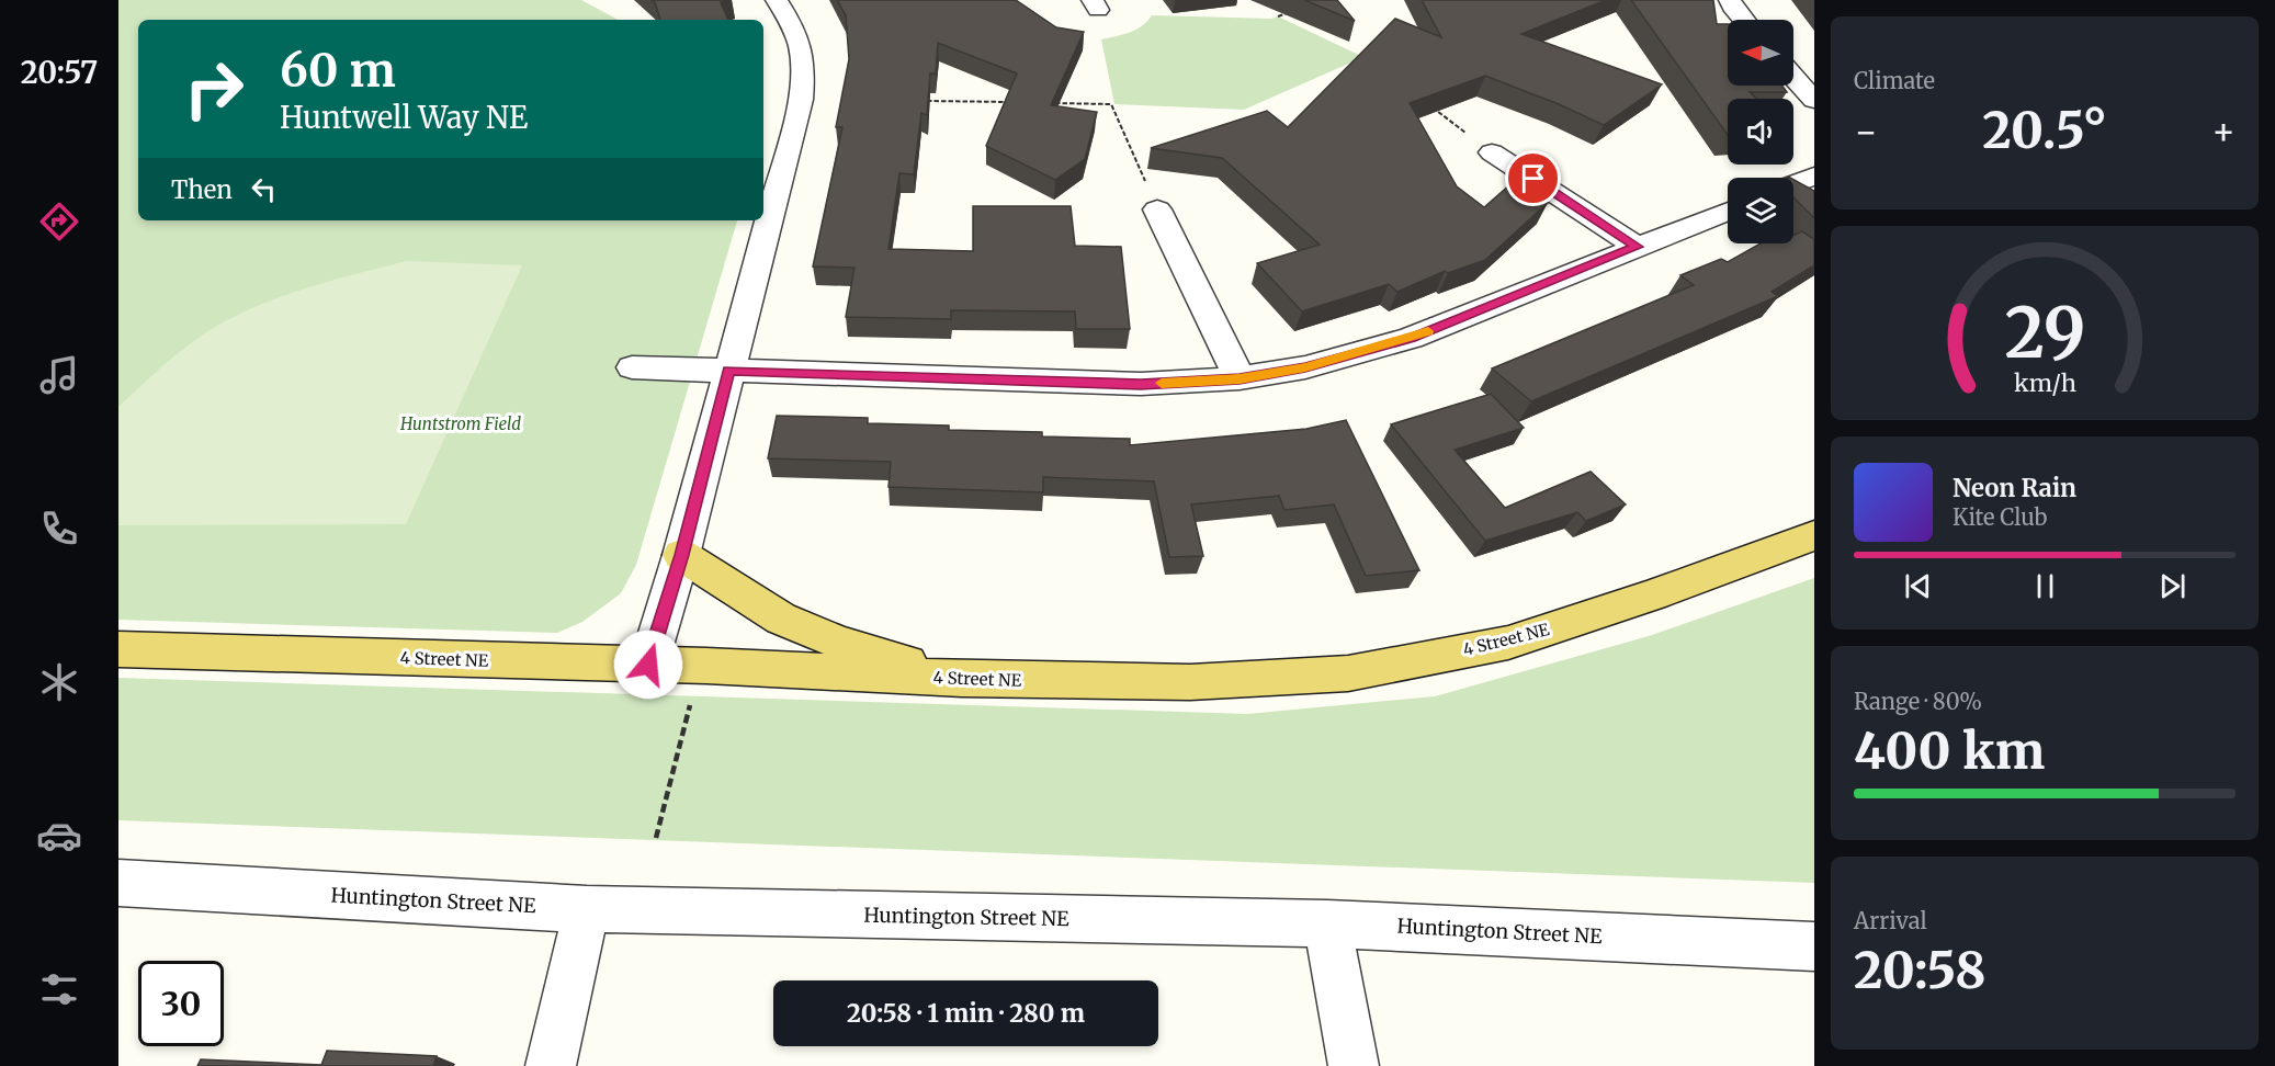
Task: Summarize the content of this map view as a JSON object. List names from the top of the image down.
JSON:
{
  "streets": {
    "main road": ["4 Street NE"],
    "street": ["Huntington Street NE"]
  },
  "parks": ["Huntstrom Field"],
  "north": "left",
  "page": {
    "tabs": "20:57",
    "tile": [
      "Climate",
      ["Range · 80%", "400 km"],
      ["Arrival", "20:58"]
    ],
    "turn": ["60 m", "Huntwell Way NE"],
    "heat": ["−", "20.5°", "+"],
    "then": "Then",
    "song": ["Neon Rain", "Kite Club"],
    "limit": "30",
    "trip": "20:58 · 1 min · 280 m",
    "gauge": ["29", "km/h"]
  }
}
